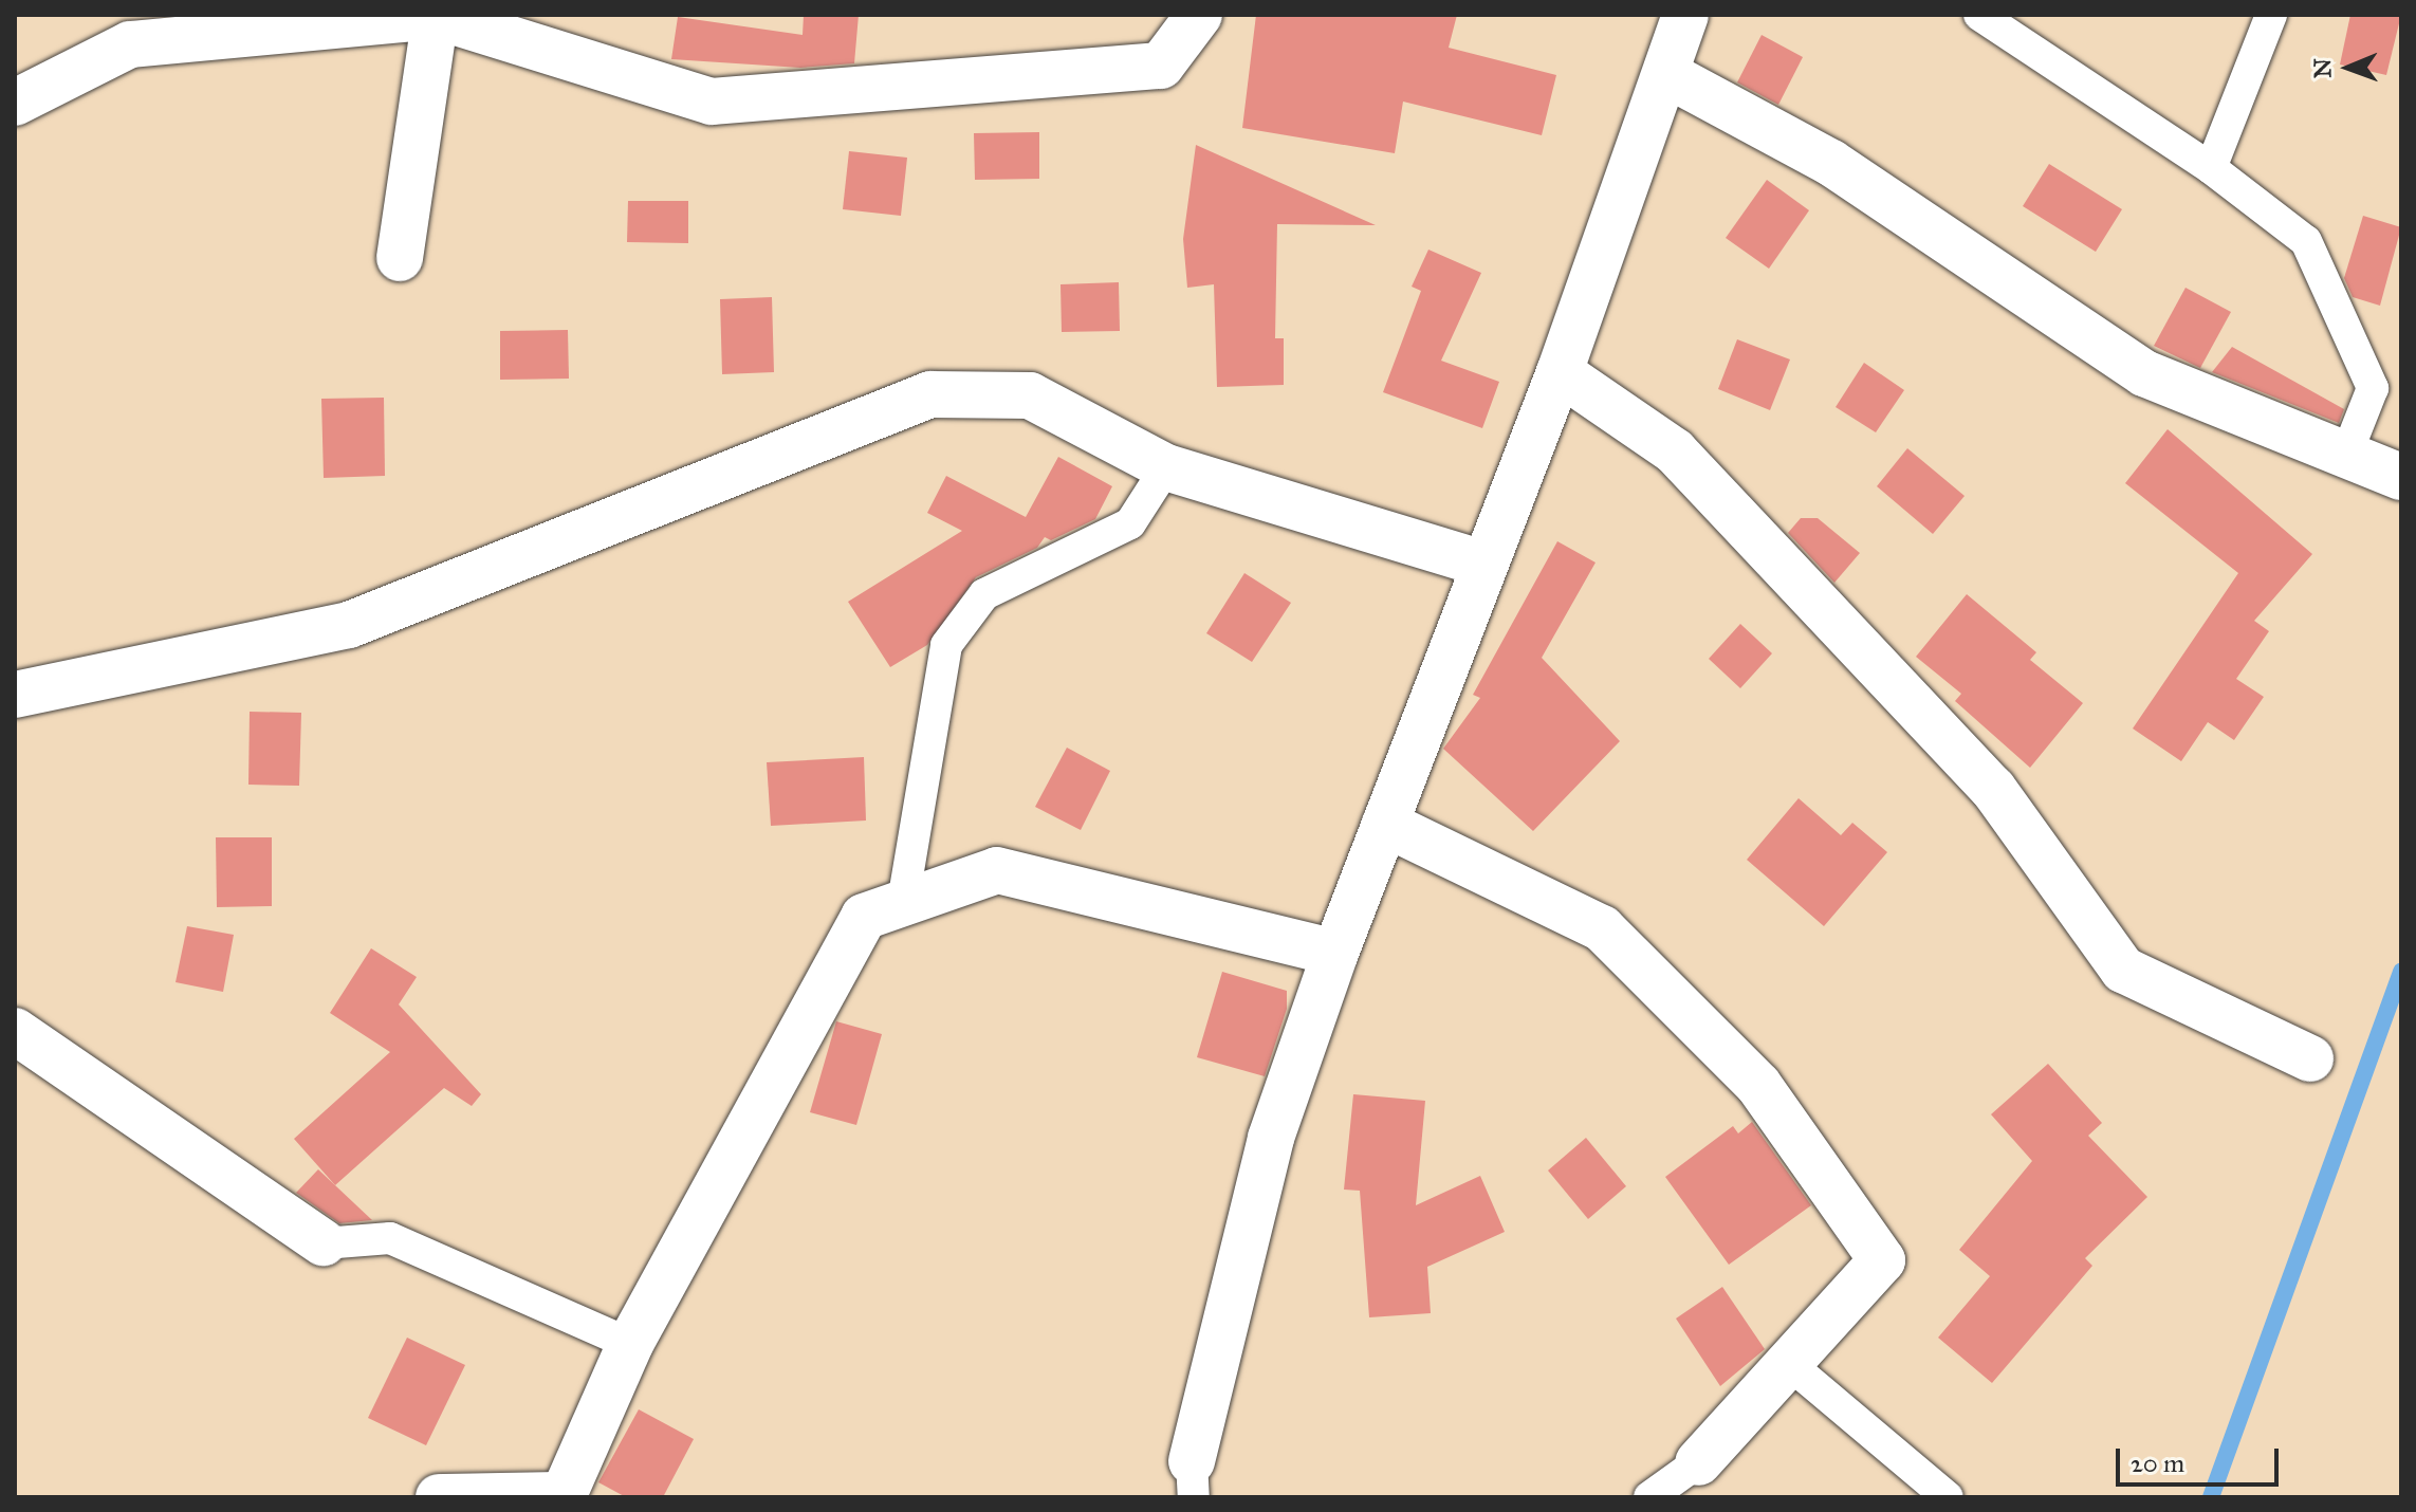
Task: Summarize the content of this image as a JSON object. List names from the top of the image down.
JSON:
{
  "scale_bar": "20 m",
  "north": "left"
}
